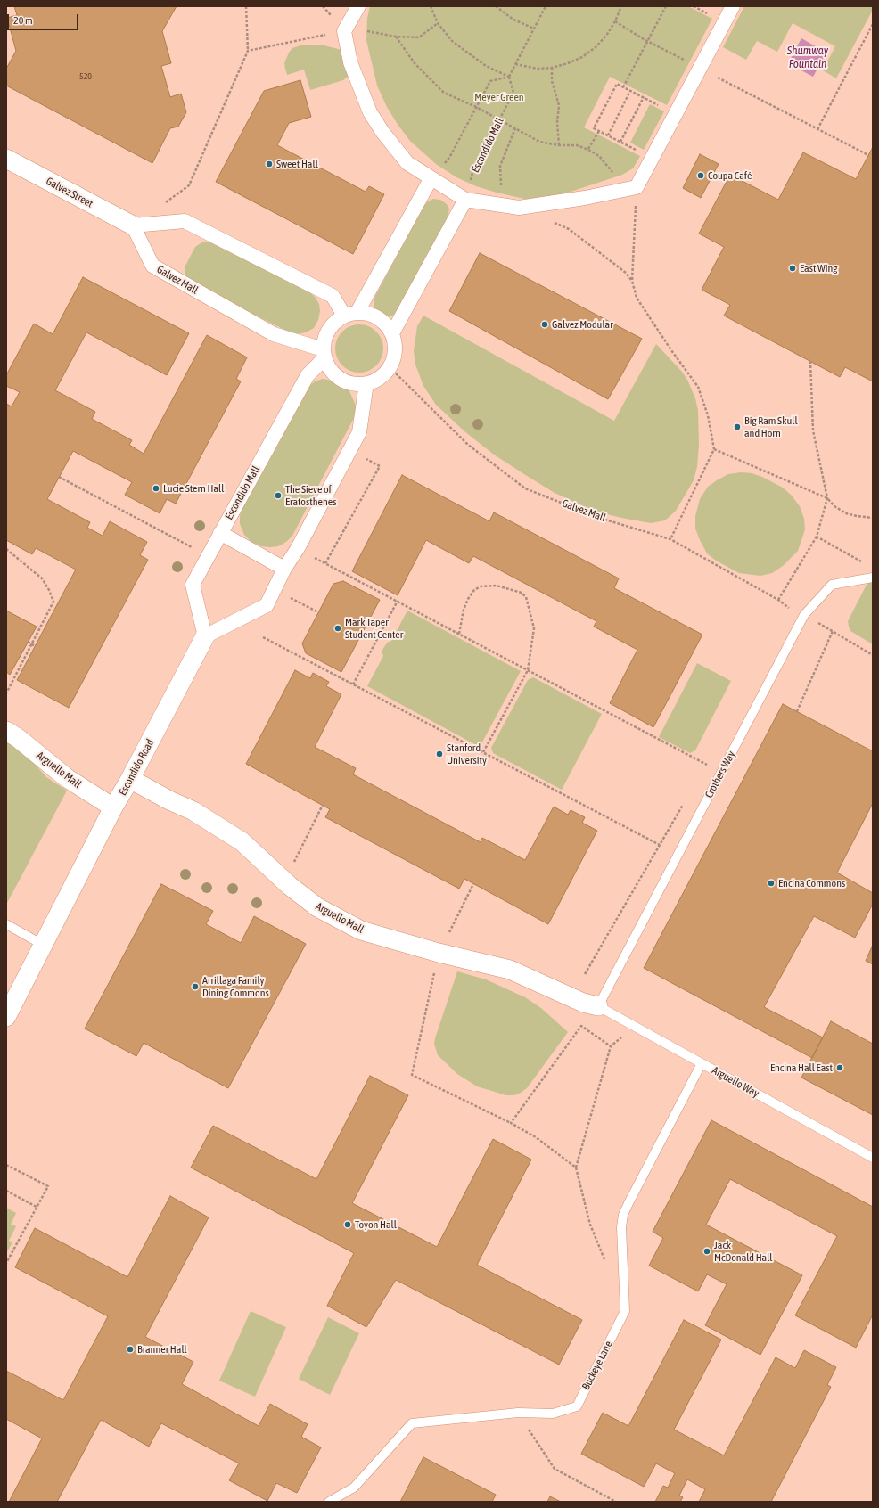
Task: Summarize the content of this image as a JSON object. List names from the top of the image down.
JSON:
{
  "streets": {
    "street": [
      "Escondido Mall",
      "Galvez Street",
      "Galvez Mall",
      "Escondido Road",
      "Arguello Mall"
    ],
    "lane": ["Crothers Way", "Arguello Way", "Buckeye Lane"]
  },
  "crossings": [
    ["Escondido Mall", "Galvez Mall"],
    ["Escondido Mall", "Escondido Road"],
    ["Galvez Street", "Galvez Mall"],
    ["Galvez Mall", "Crothers Way"],
    ["Escondido Road", "Arguello Mall"],
    ["Arguello Mall", "Crothers Way"],
    ["Arguello Mall", "Arguello Way"],
    ["Crothers Way", "Arguello Way"],
    ["Arguello Way", "Buckeye Lane"]
  ],
  "water": ["Shumway Fountain"],
  "parks": ["Meyer Green"],
  "places": [
    "Sweet Hall",
    "Coupa Café",
    "East Wing",
    "Galvez Modular",
    "Big Ram Skull and Horn",
    "Lucie Stern Hall",
    "The Sieve of Eratosthenes",
    "Mark Taper Student Center",
    "Stanford University",
    "Encina Commons",
    "Arrillaga Family Dining Commons",
    "Encina Hall East",
    "Toyon Hall",
    "Jack McDonald Hall",
    "Branner Hall"
  ],
  "house_numbers": ["520"],
  "scale_bar": "20 m"
}
